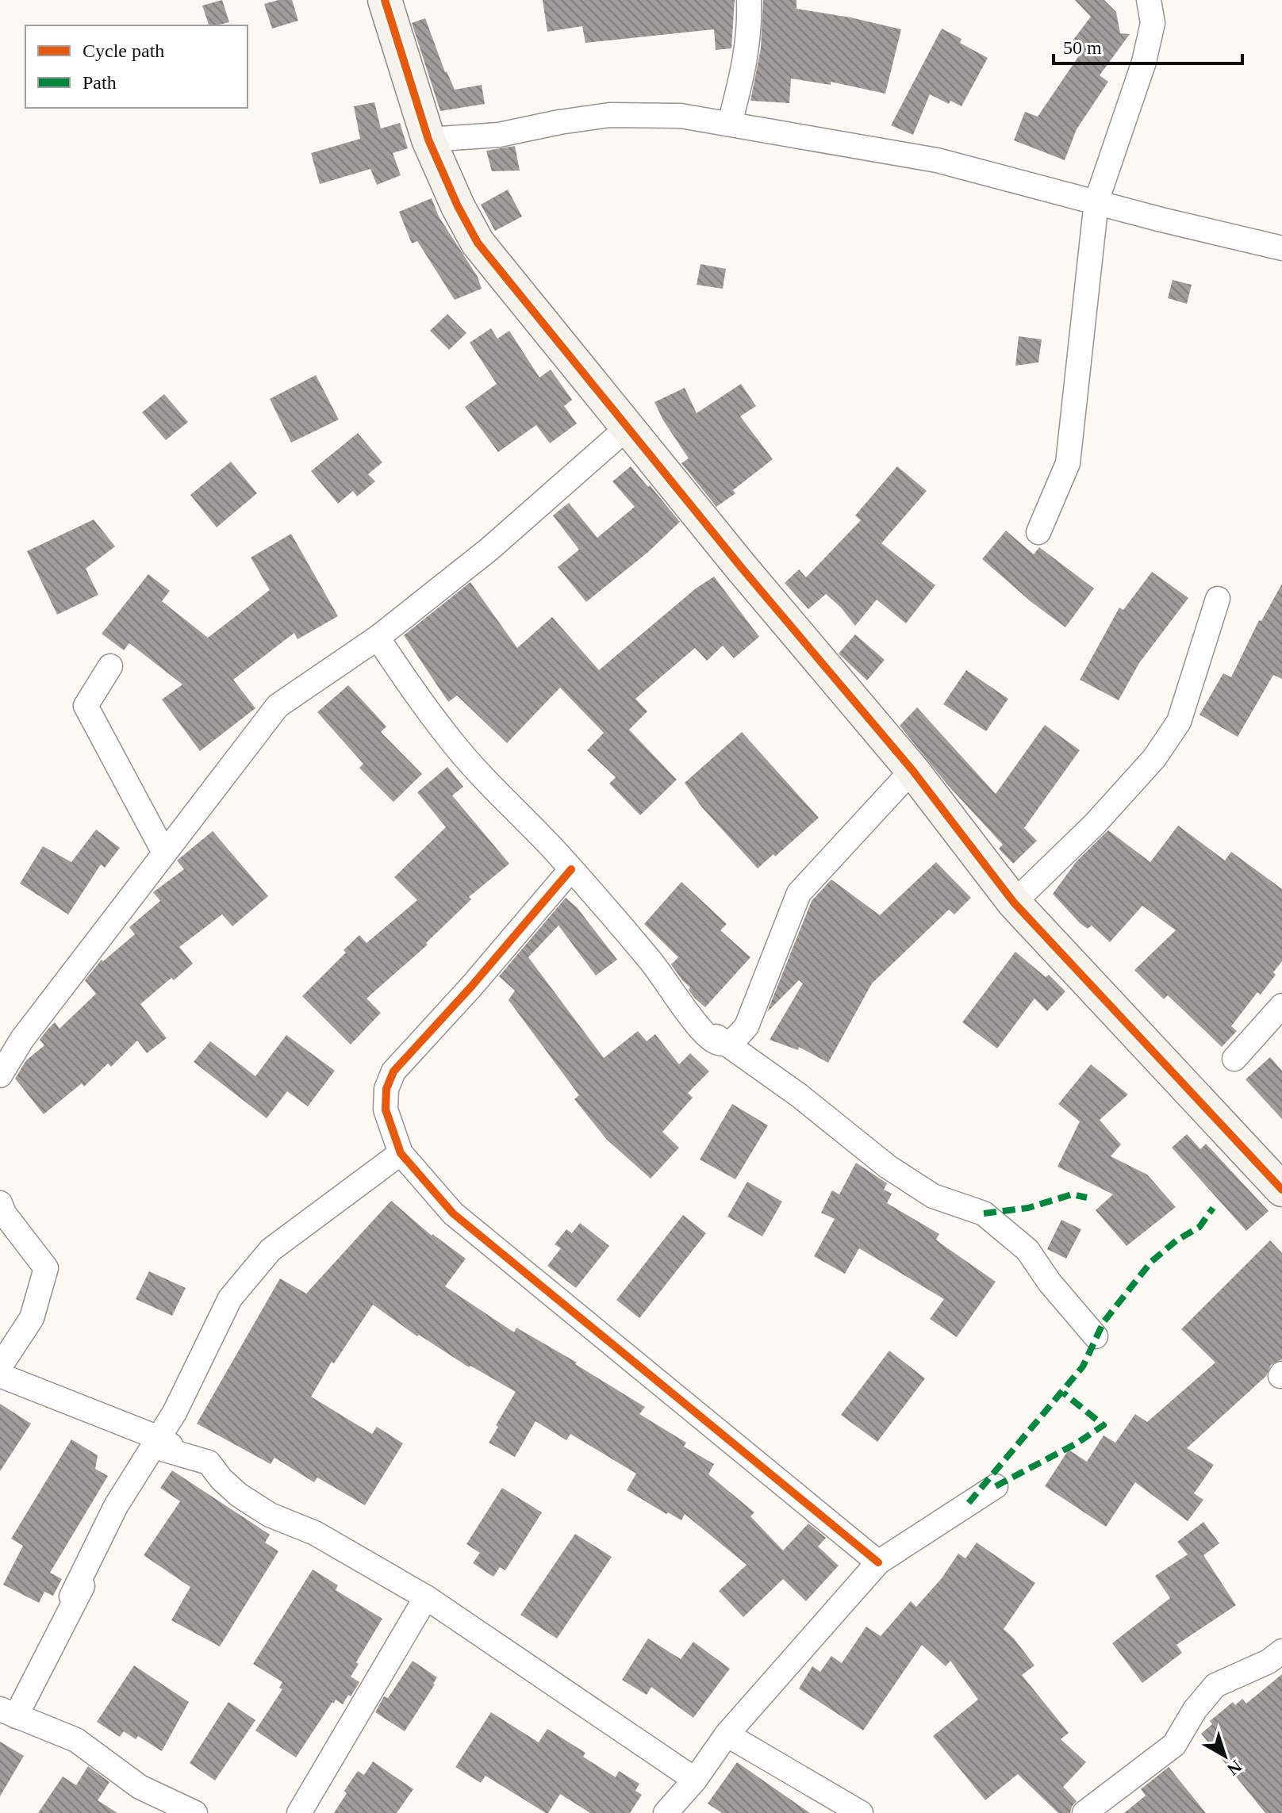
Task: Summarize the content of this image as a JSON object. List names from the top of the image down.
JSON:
{
  "legend": ["Cycle path", "Path"],
  "scale_bar": "50 m",
  "north": "bottom right"
}
